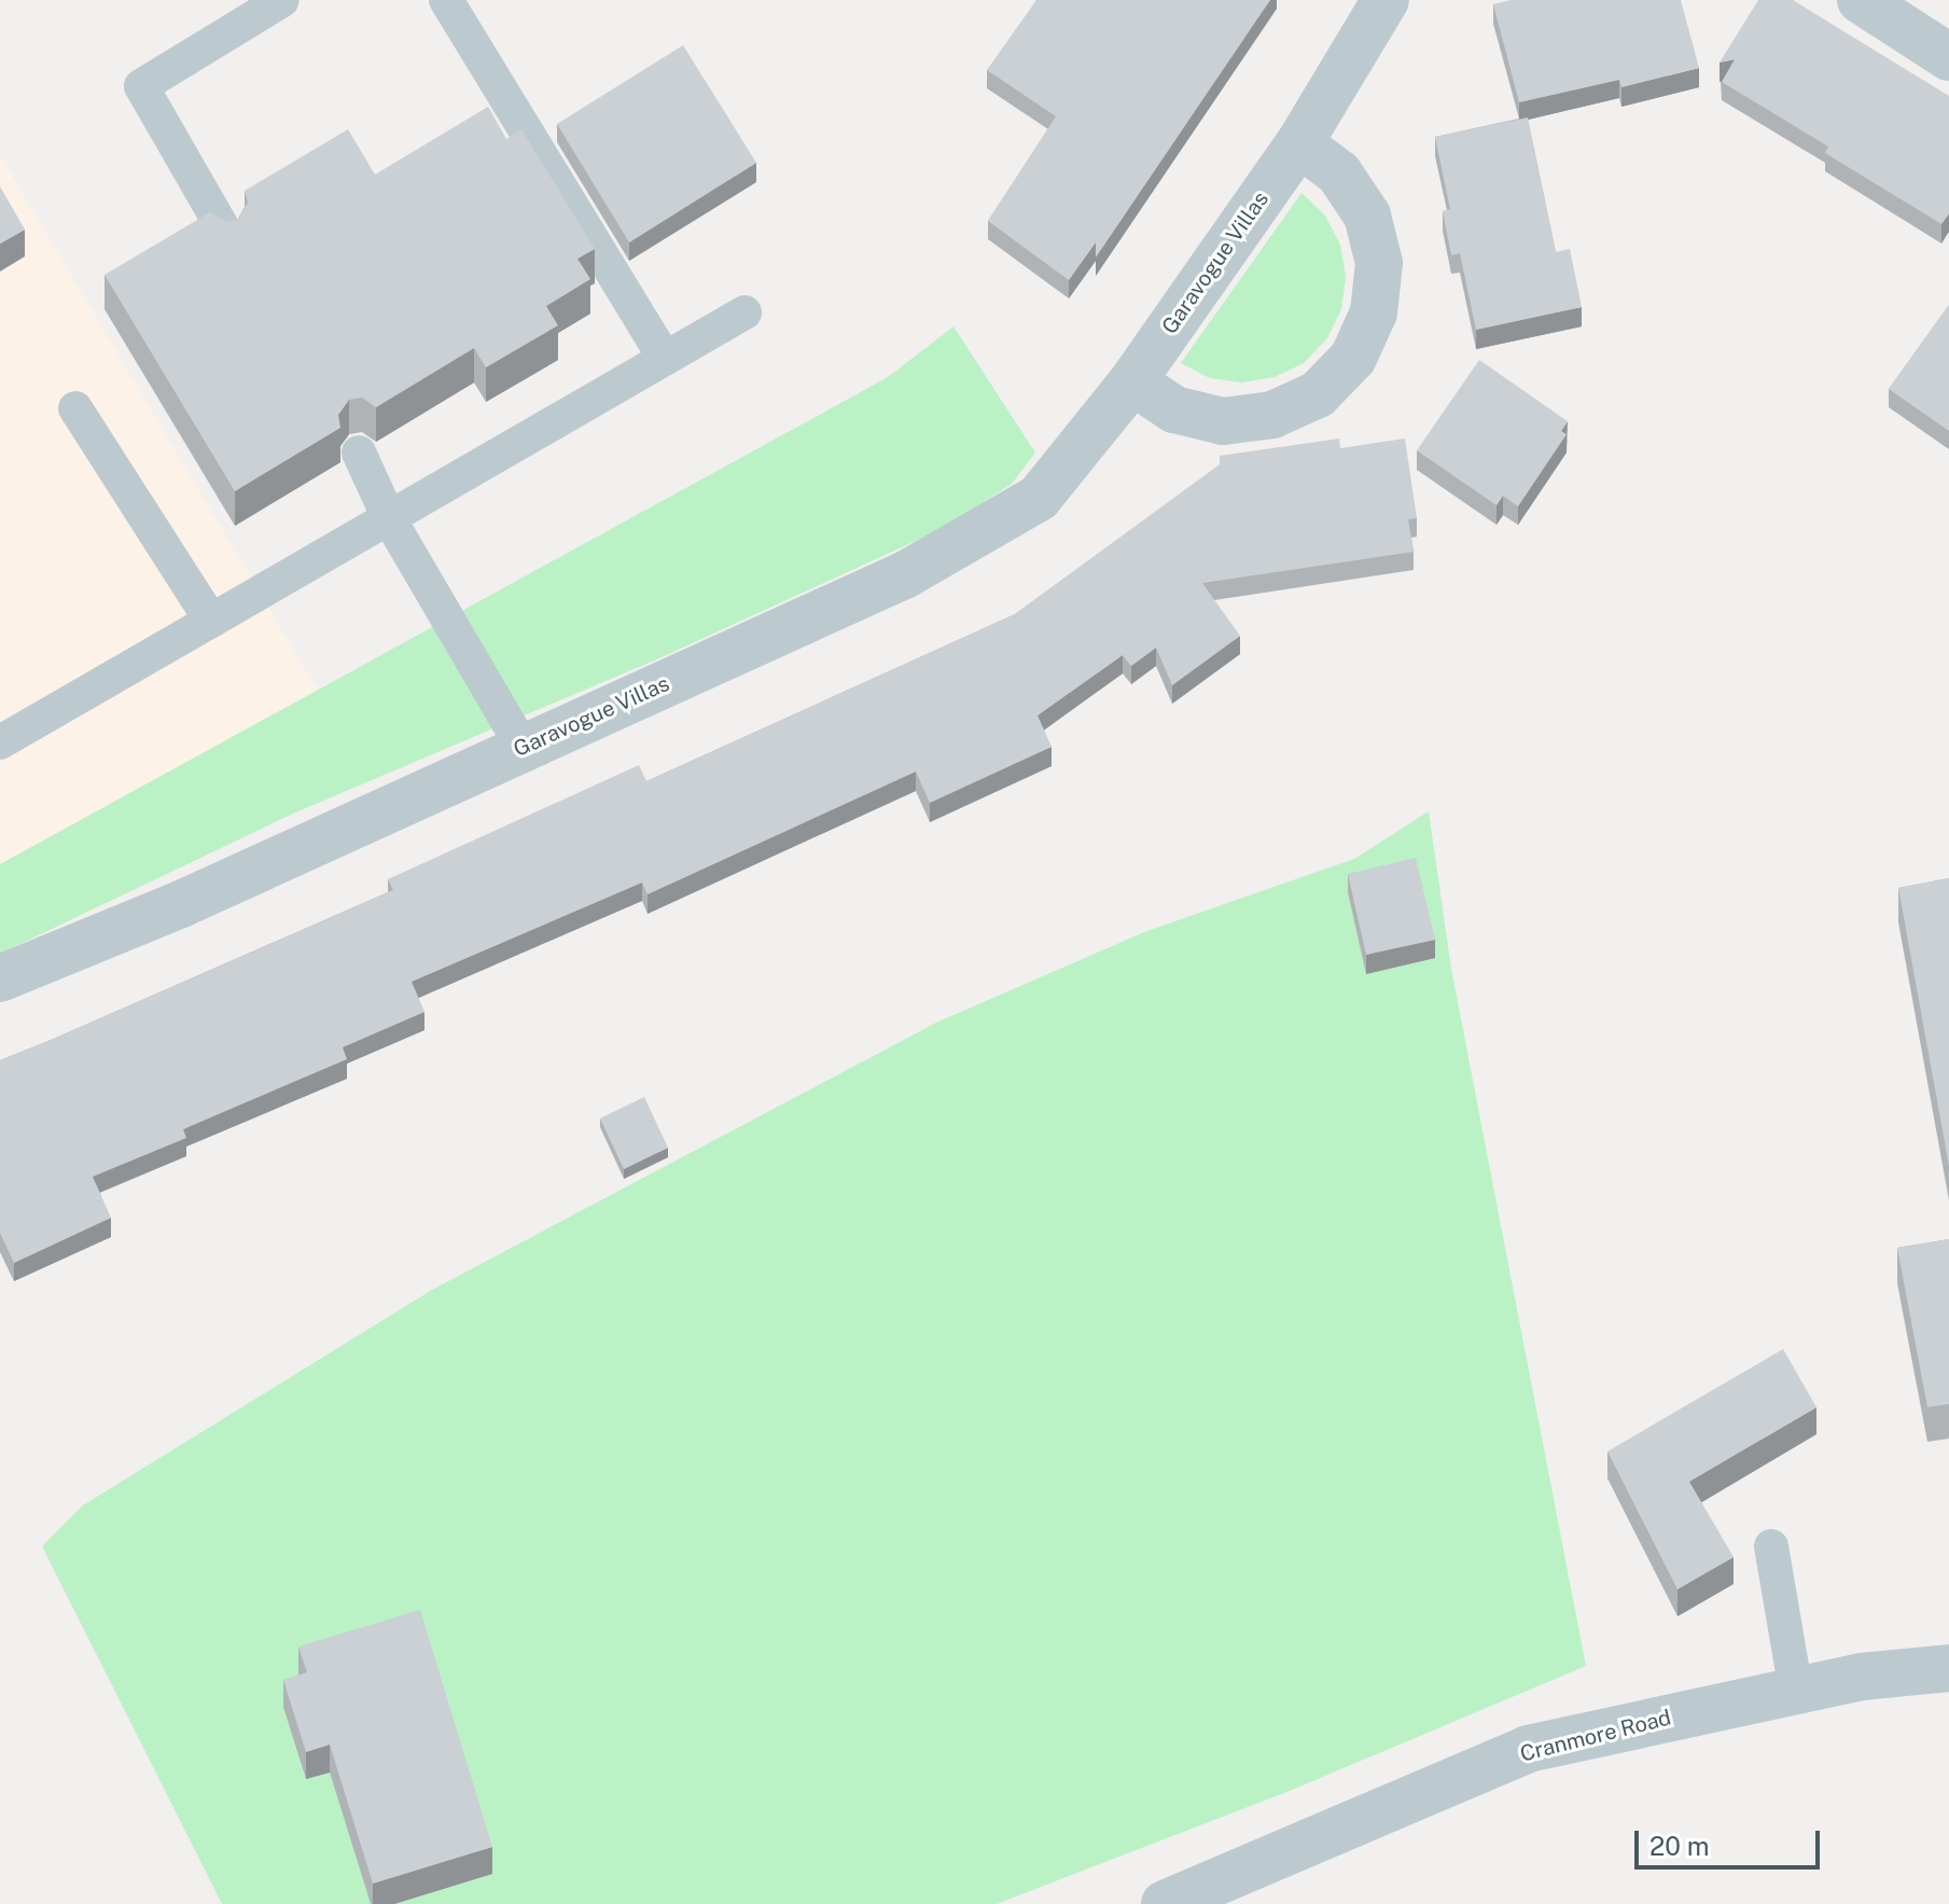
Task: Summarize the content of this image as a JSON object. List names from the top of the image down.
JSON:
{
  "streets": {
    "street": ["Garavogue Villas", "Cranmore Road"]
  },
  "scale_bar": "20 m"
}
